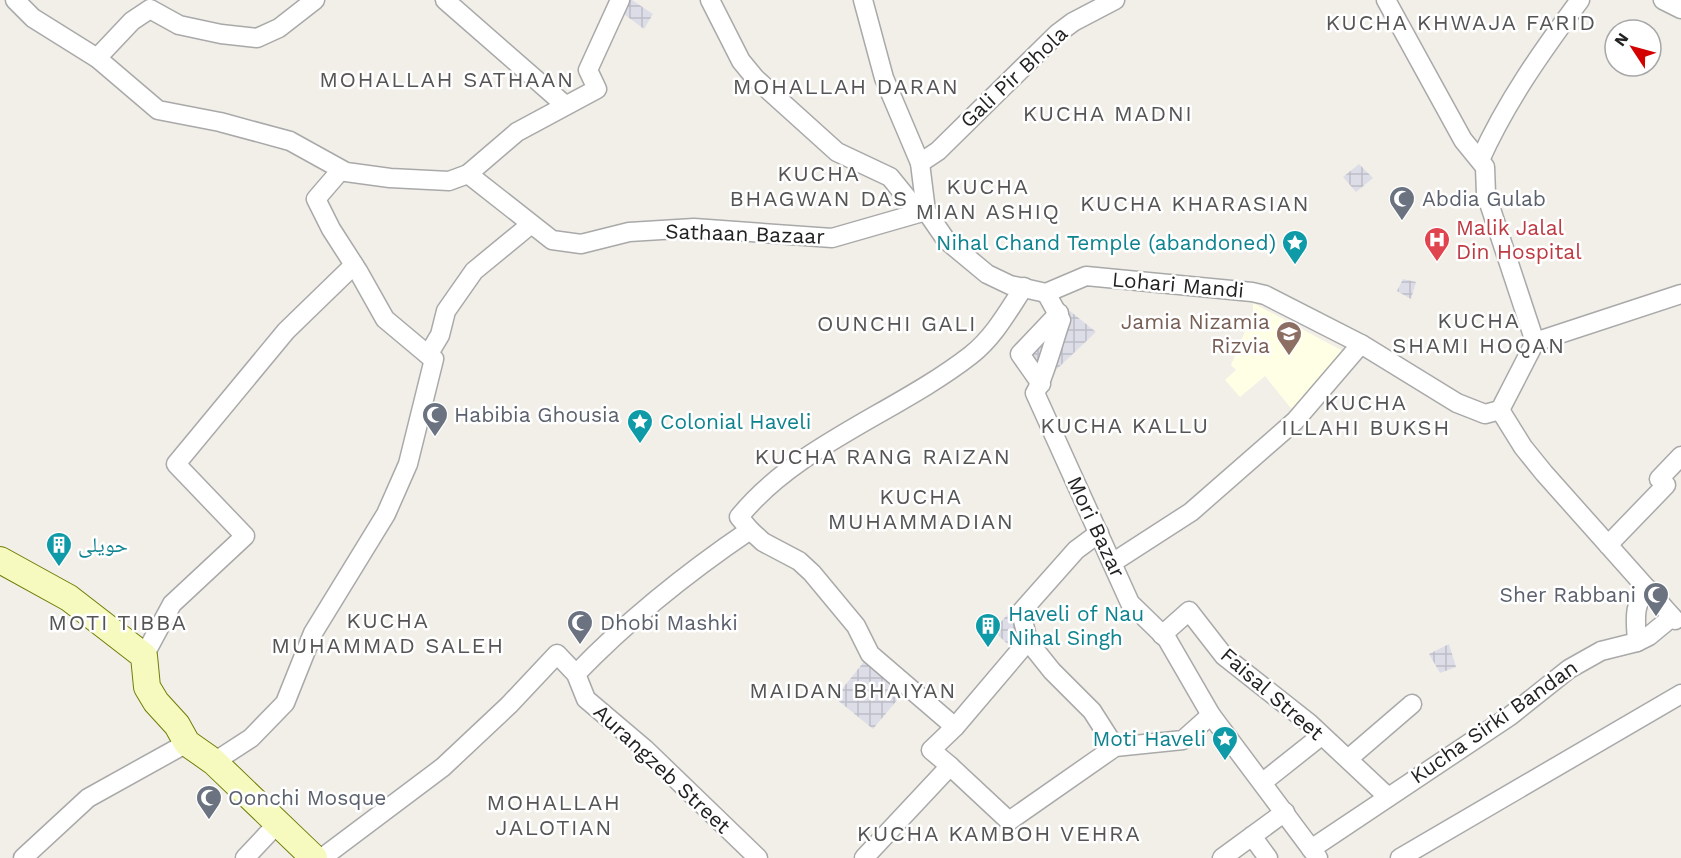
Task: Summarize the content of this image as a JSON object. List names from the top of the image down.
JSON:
{
  "streets": {
    "street": [
      "Gali Pir Bhola",
      "Sathaan Bazaar",
      "Lohari Mandi",
      "Mori Bazar",
      "Faisal Street",
      "Kucha Sirki Bandan",
      "Aurangzeb Street"
    ]
  },
  "crossings": [
    ["Mori Bazar", "Faisal Street"],
    ["Mori Bazar", "Kucha Sirki Bandan"],
    ["Faisal Street", "Kucha Sirki Bandan"]
  ],
  "districts": [
    "KUCHA KHWAJA FARID",
    "MOHALLAH SATHAAN",
    "MOHALLAH DARAN",
    "KUCHA MADNI",
    "KUCHA BHAGWAN DAS",
    "KUCHA MIAN ASHIQ",
    "KUCHA KHARASIAN",
    "KUCHA SHAMI HOQAN",
    "OUNCHI GALI",
    "KUCHA ILLAHI BUKSH",
    "KUCHA KALLU",
    "KUCHA RANG RAIZAN",
    "KUCHA MUHAMMADIAN",
    "KUCHA MUHAMMAD SALEH",
    "MOTI TIBBA",
    "MAIDAN BHAIYAN",
    "MOHALLAH JALOTIAN",
    "KUCHA KAMBOH VEHRA"
  ],
  "places": {
    "mosque": [
      "Abdia Gulab",
      "Habibia Ghousia",
      "Sher Rabbani",
      "Dhobi Mashki",
      "Oonchi Mosque"
    ],
    "hospital": ["Malik Jalal Din Hospital"],
    "place": ["Nihal Chand Temple (abandoned)", "Colonial Haveli", "Moti Haveli"],
    "school or university": ["Jamia Nizamia Rizvia"],
    "building": ["حویلی", "Haveli of Nau Nihal Singh"]
  },
  "north": "top left"
}
